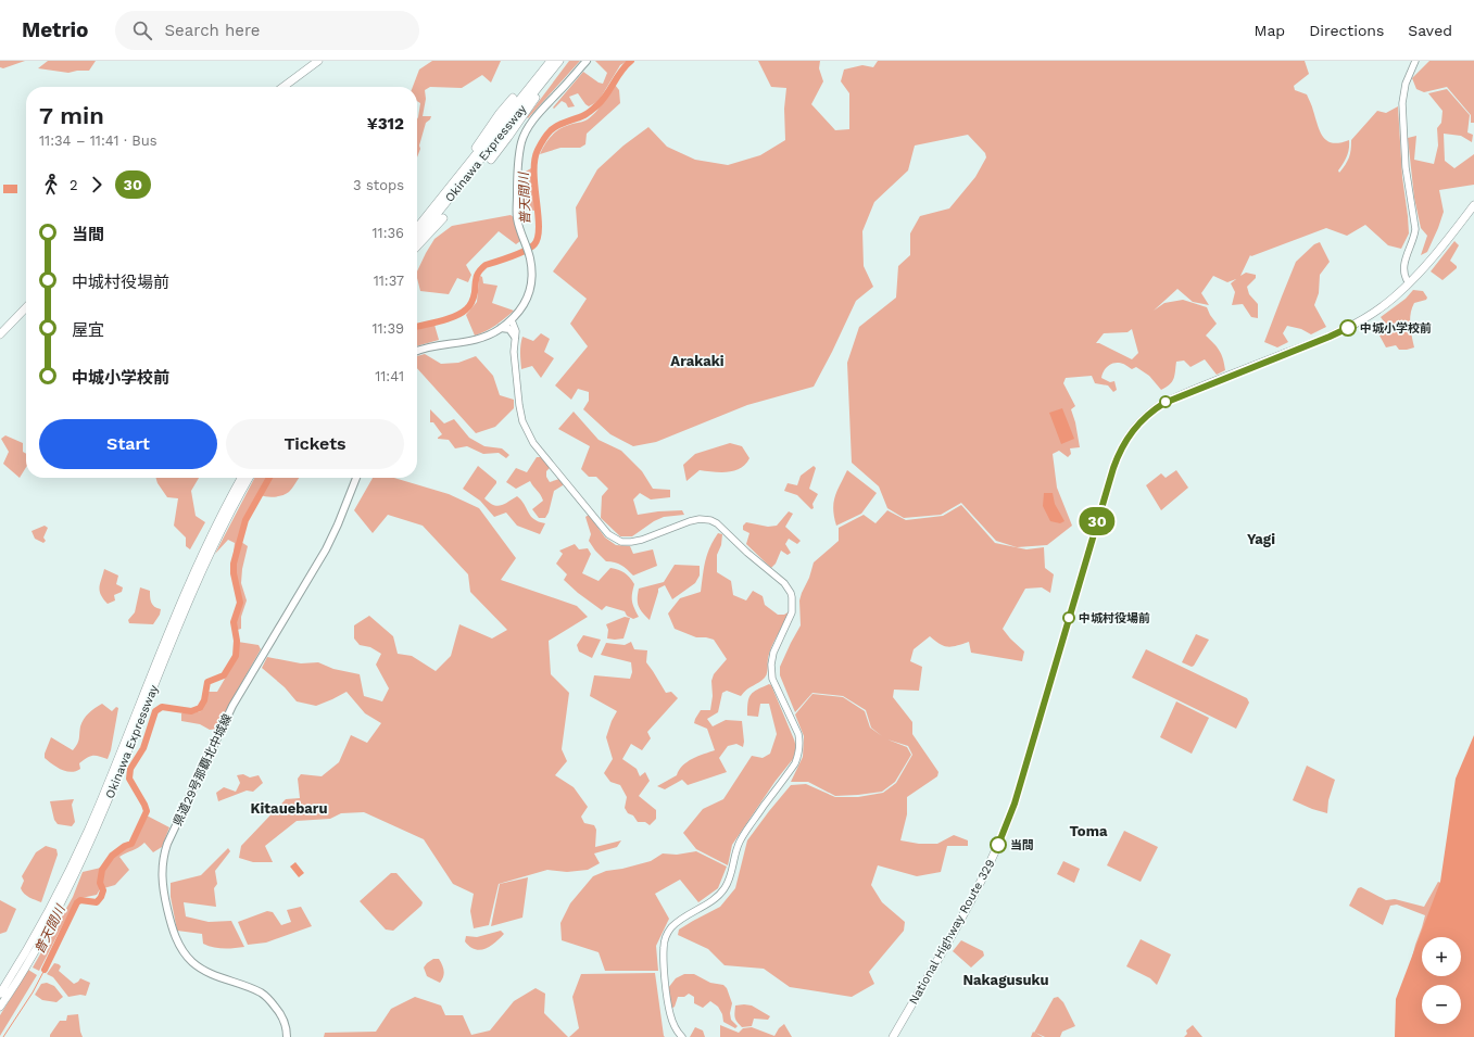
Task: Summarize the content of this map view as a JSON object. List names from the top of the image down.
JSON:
{
  "streets": {
    "highway": ["Okinawa Expressway", "National Highway Route 329"],
    "main road": ["県道29号那覇北中城線"]
  },
  "districts": [
    "Arakaki",
    "Yagi",
    "Kitauebaru",
    "Toma",
    "Nakagusuku"
  ],
  "water": ["普天間川"],
  "places": ["中城小学校前", "中城村役場前", "当間"],
  "lines": ["bus line 30"],
  "page": {
    "header": "Metrio",
    "search": "Search here",
    "nav": ["Map", "Directions", "Saved"],
    "on_map": "30",
    "heading": ["7 min", "11:34 – 11:41 · Bus", "¥312"],
    "legs": ["2", "30", "3 stops"],
    "list": [
      {
        "name": "当間",
        "value": "11:36"
      },
      {
        "name": "中城村役場前",
        "value": "11:37"
      },
      {
        "name": "屋宜",
        "value": "11:39"
      },
      {
        "name": "中城小学校前",
        "value": "11:41"
      }
    ],
    "buttons": ["Start", "Tickets"],
    "map_buttons": ["+", "−"]
  }
}
